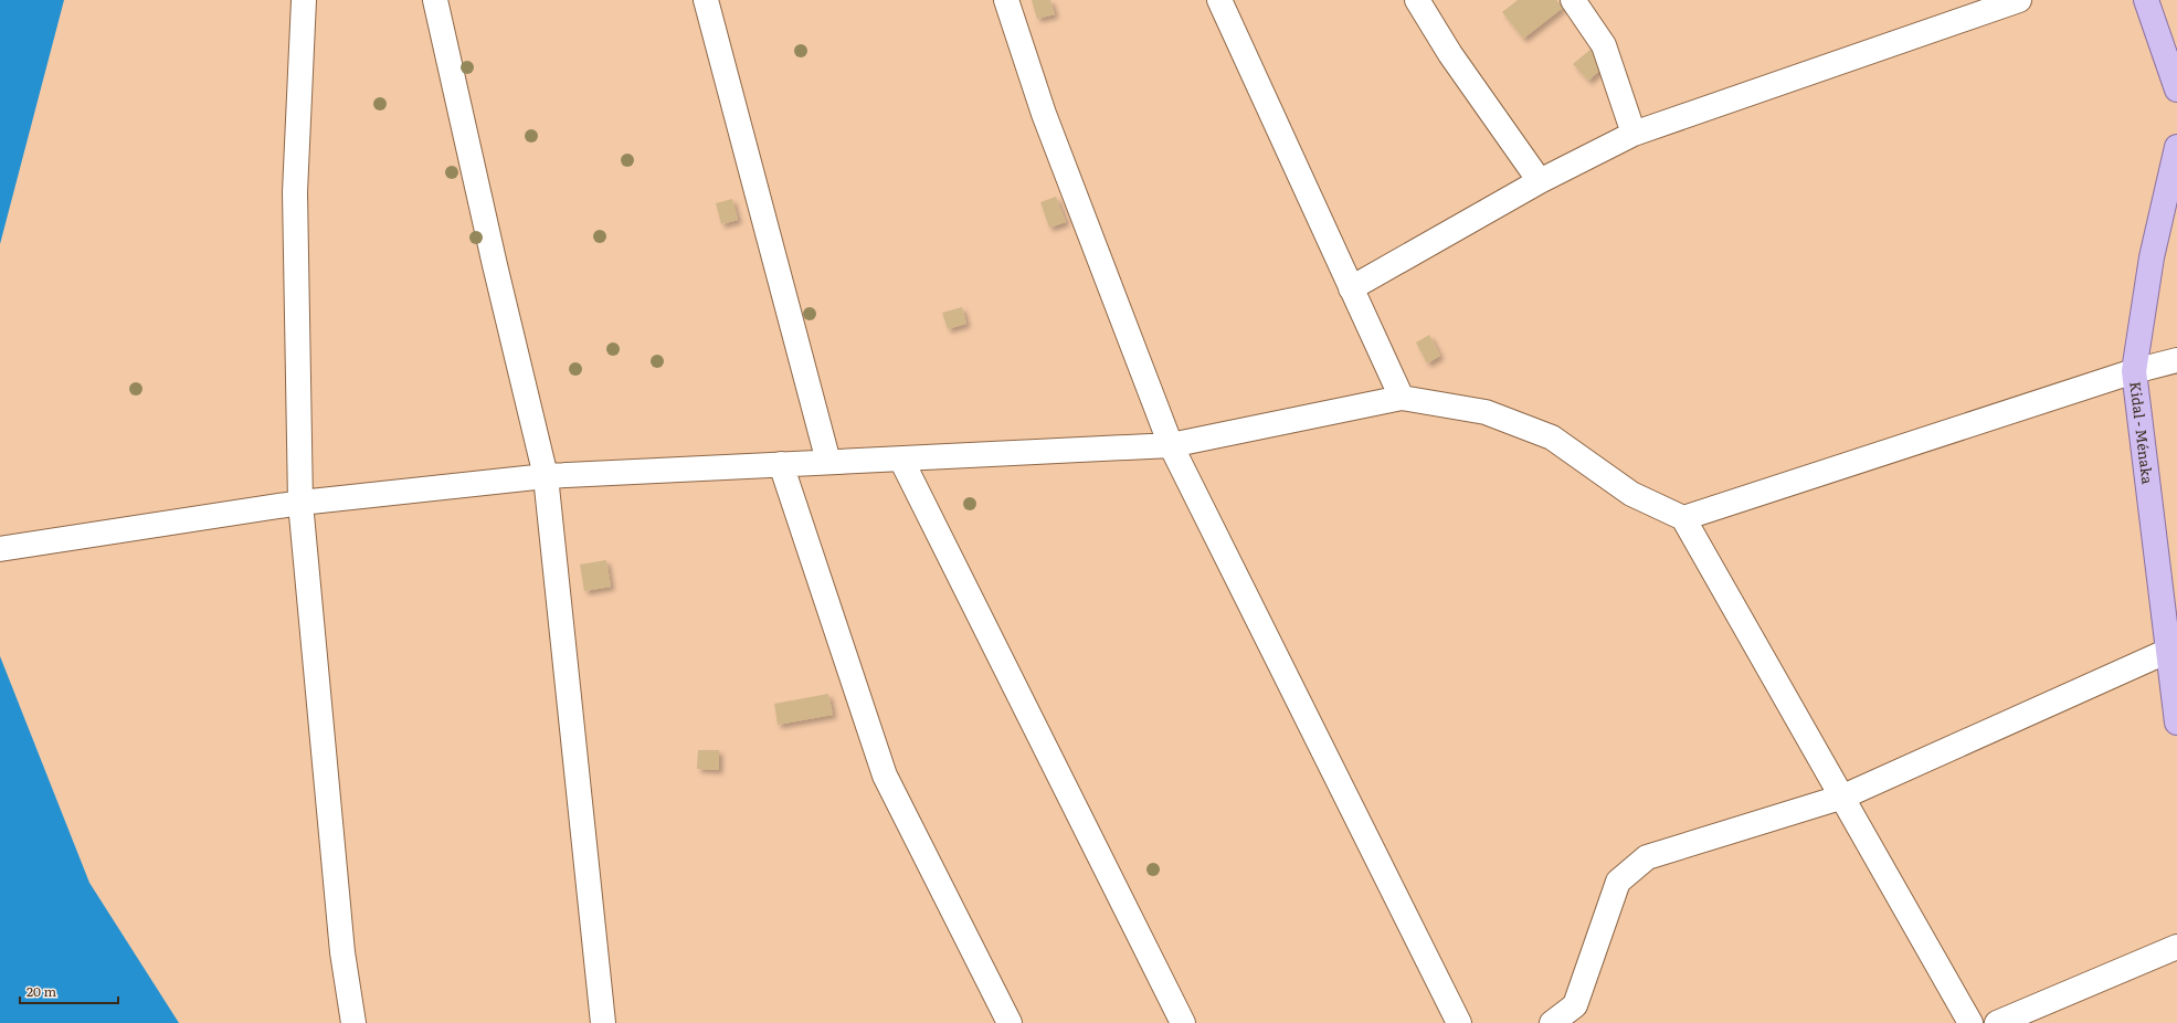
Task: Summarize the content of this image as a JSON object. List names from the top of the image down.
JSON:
{
  "streets": {
    "main road": ["Kidal - Ménaka"]
  },
  "scale_bar": "20 m"
}
